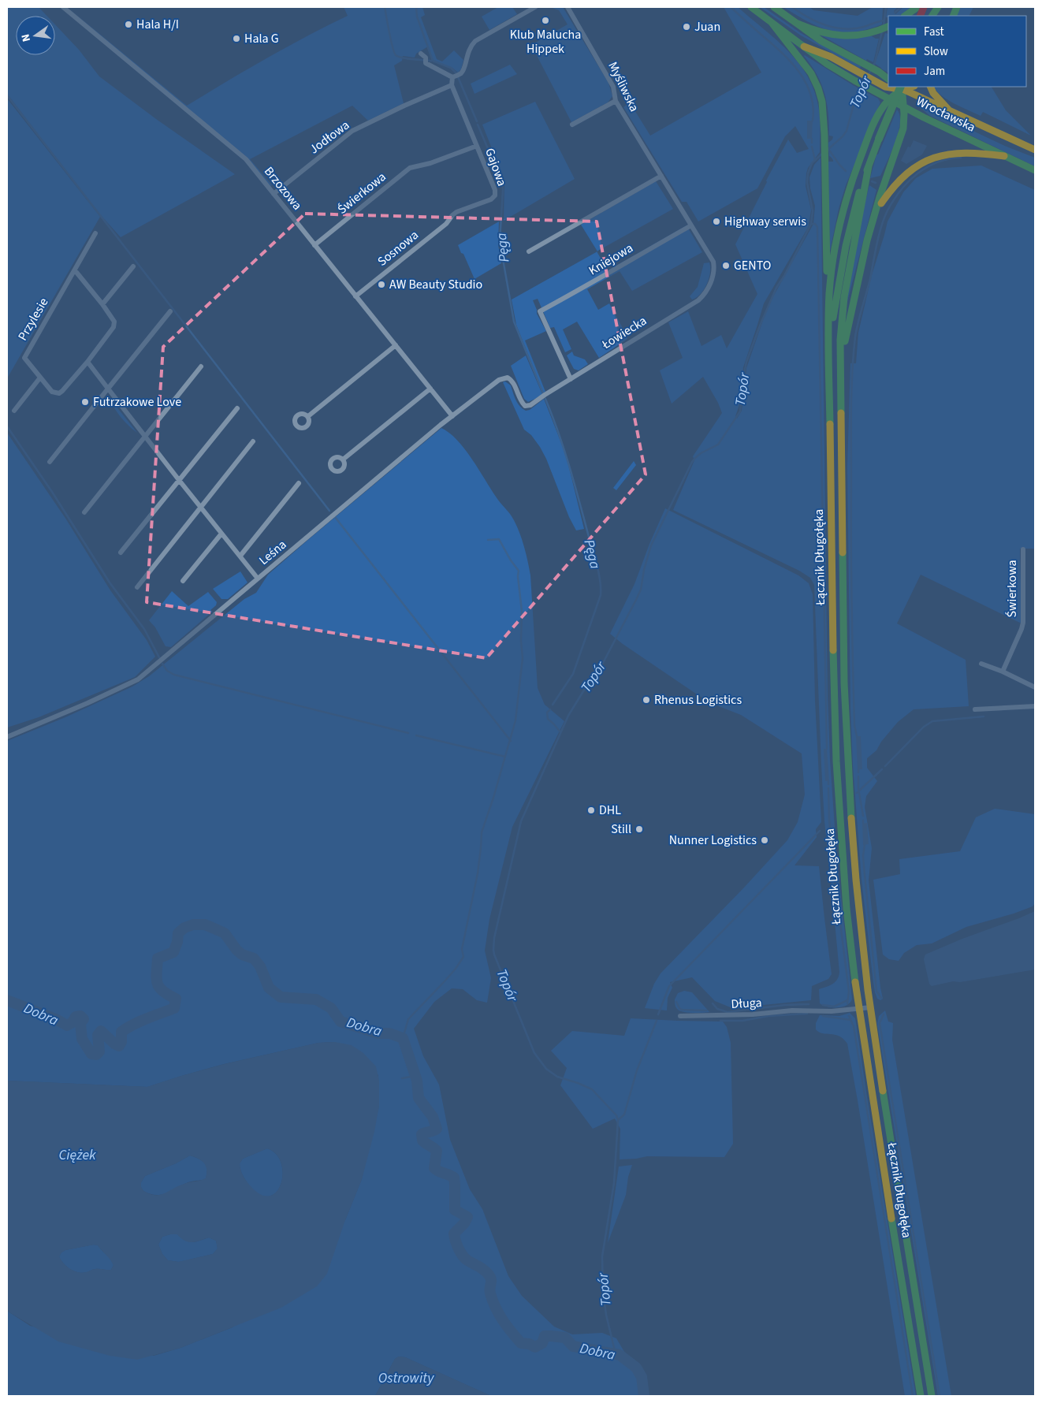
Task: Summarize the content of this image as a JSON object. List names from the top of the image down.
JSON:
{
  "streets": {
    "main road": ["Wrocławska", "Łącznik Długołęka"],
    "street": [
      "Myśliwska",
      "Jodłowa",
      "Gajowa",
      "Brzozowa",
      "Świerkowa",
      "Sosnowa",
      "Kniejowa",
      "Przylesie",
      "Łowiecka",
      "Leśna",
      "Długa"
    ]
  },
  "crossings": [
    ["Myśliwska", "Kniejowa"],
    ["Myśliwska", "Łowiecka"],
    ["Jodłowa", "Gajowa"],
    ["Jodłowa", "Brzozowa"],
    ["Gajowa", "Świerkowa"],
    ["Gajowa", "Sosnowa"],
    ["Brzozowa", "Świerkowa"],
    ["Brzozowa", "Sosnowa"],
    ["Brzozowa", "Leśna"],
    ["Kniejowa", "Łowiecka"],
    ["Łowiecka", "Leśna"],
    ["Łącznik Długołęka", "Długa"]
  ],
  "water": [
    "Topór",
    "Pęga",
    "Dobra",
    "Ciężek",
    "Ostrowity"
  ],
  "places": [
    "Klub Malucha Hippek",
    "Hala H/I",
    "Juan",
    "Hala G",
    "Highway serwis",
    "GENTO",
    "AW Beauty Studio",
    "Futrzakowe Love",
    "Rhenus Logistics",
    "DHL",
    "Still",
    "Nunner Logistics"
  ],
  "legend": ["Fast", "Slow", "Jam"],
  "north": "left"
}
